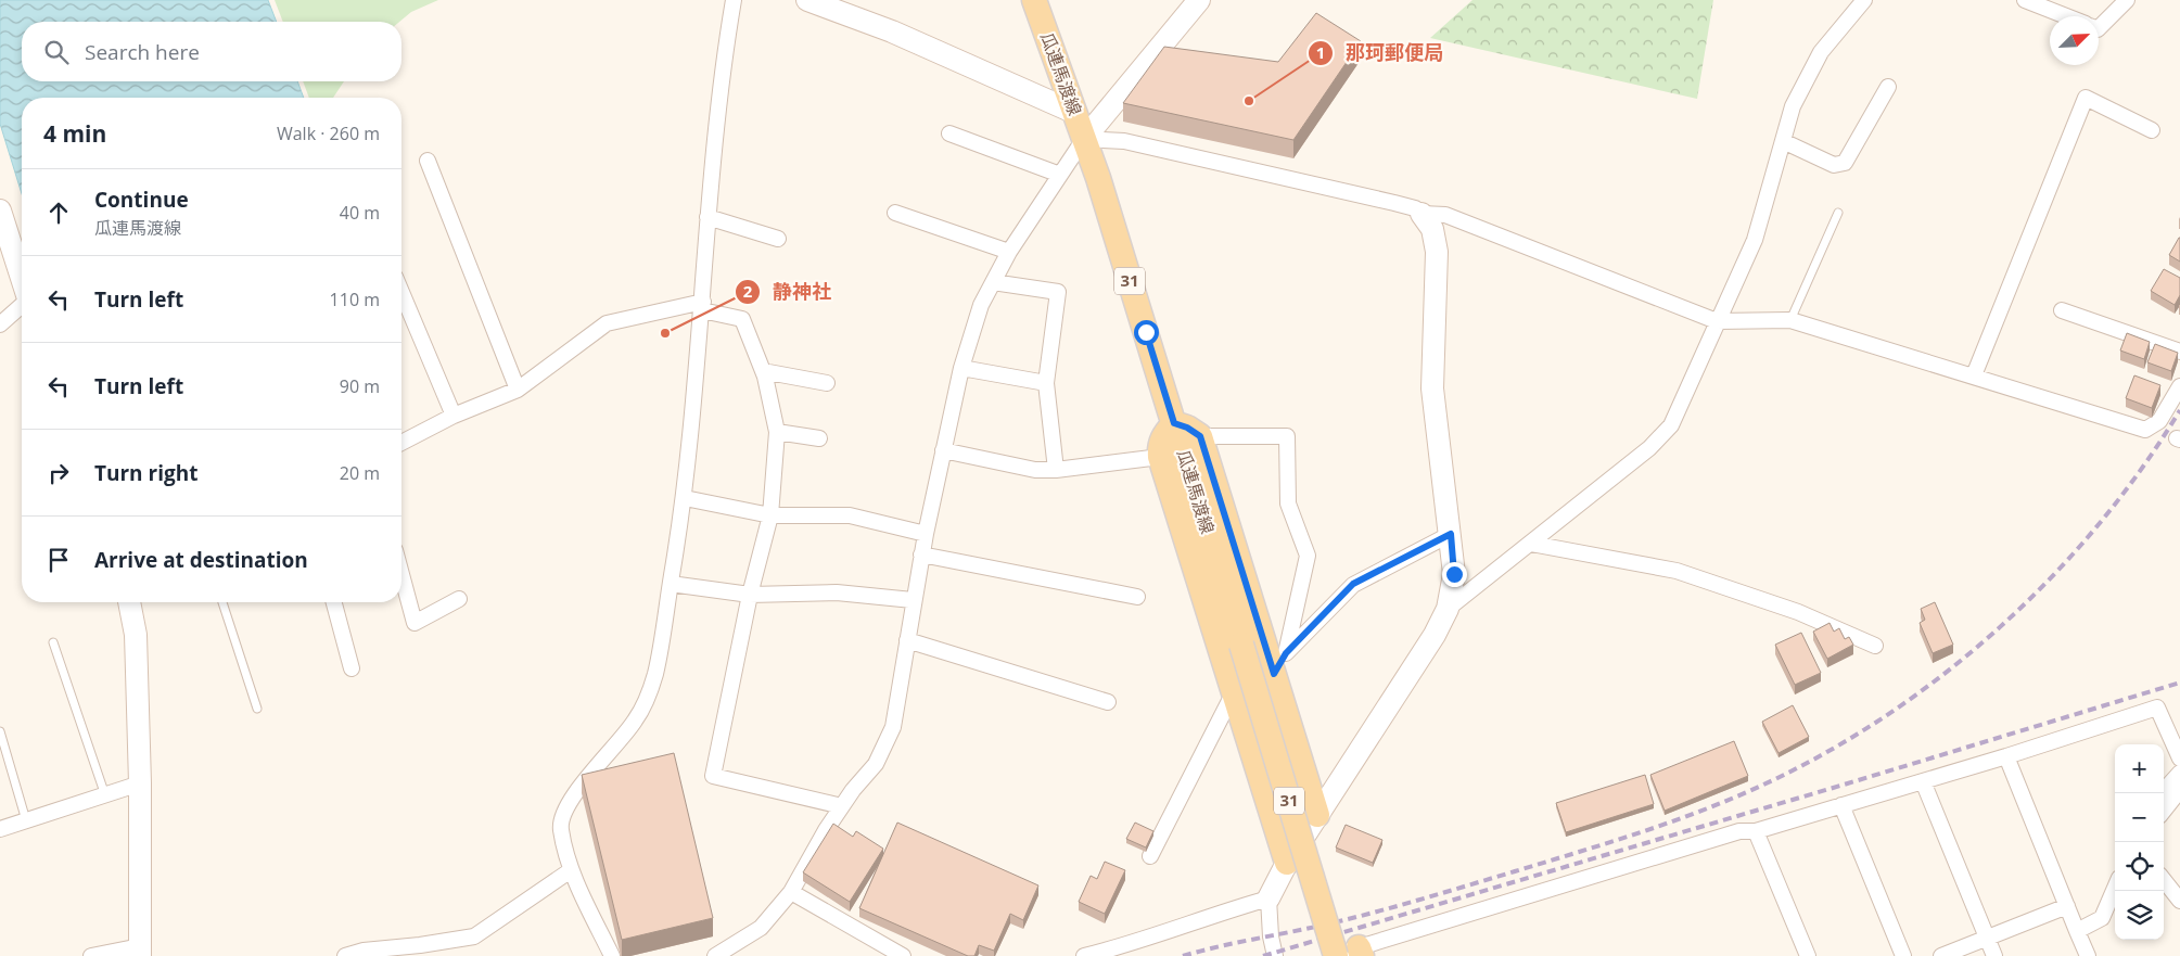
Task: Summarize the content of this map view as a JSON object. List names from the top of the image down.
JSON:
{
  "streets": {
    "main road": ["瓜連馬渡線", "31"]
  },
  "places": ["那珂郵便局", "静神社"],
  "north": "top right",
  "page": {
    "search": "Search here",
    "heading": ["4 min", "Walk · 260 m"],
    "list": [
      ["Continue", "瓜連馬渡線", "40 m"],
      ["Turn left", "110 m"],
      ["Turn left", "90 m"],
      ["Turn right", "20 m"],
      "Arrive at destination"
    ],
    "map_buttons": ["+", "−"]
  }
}
